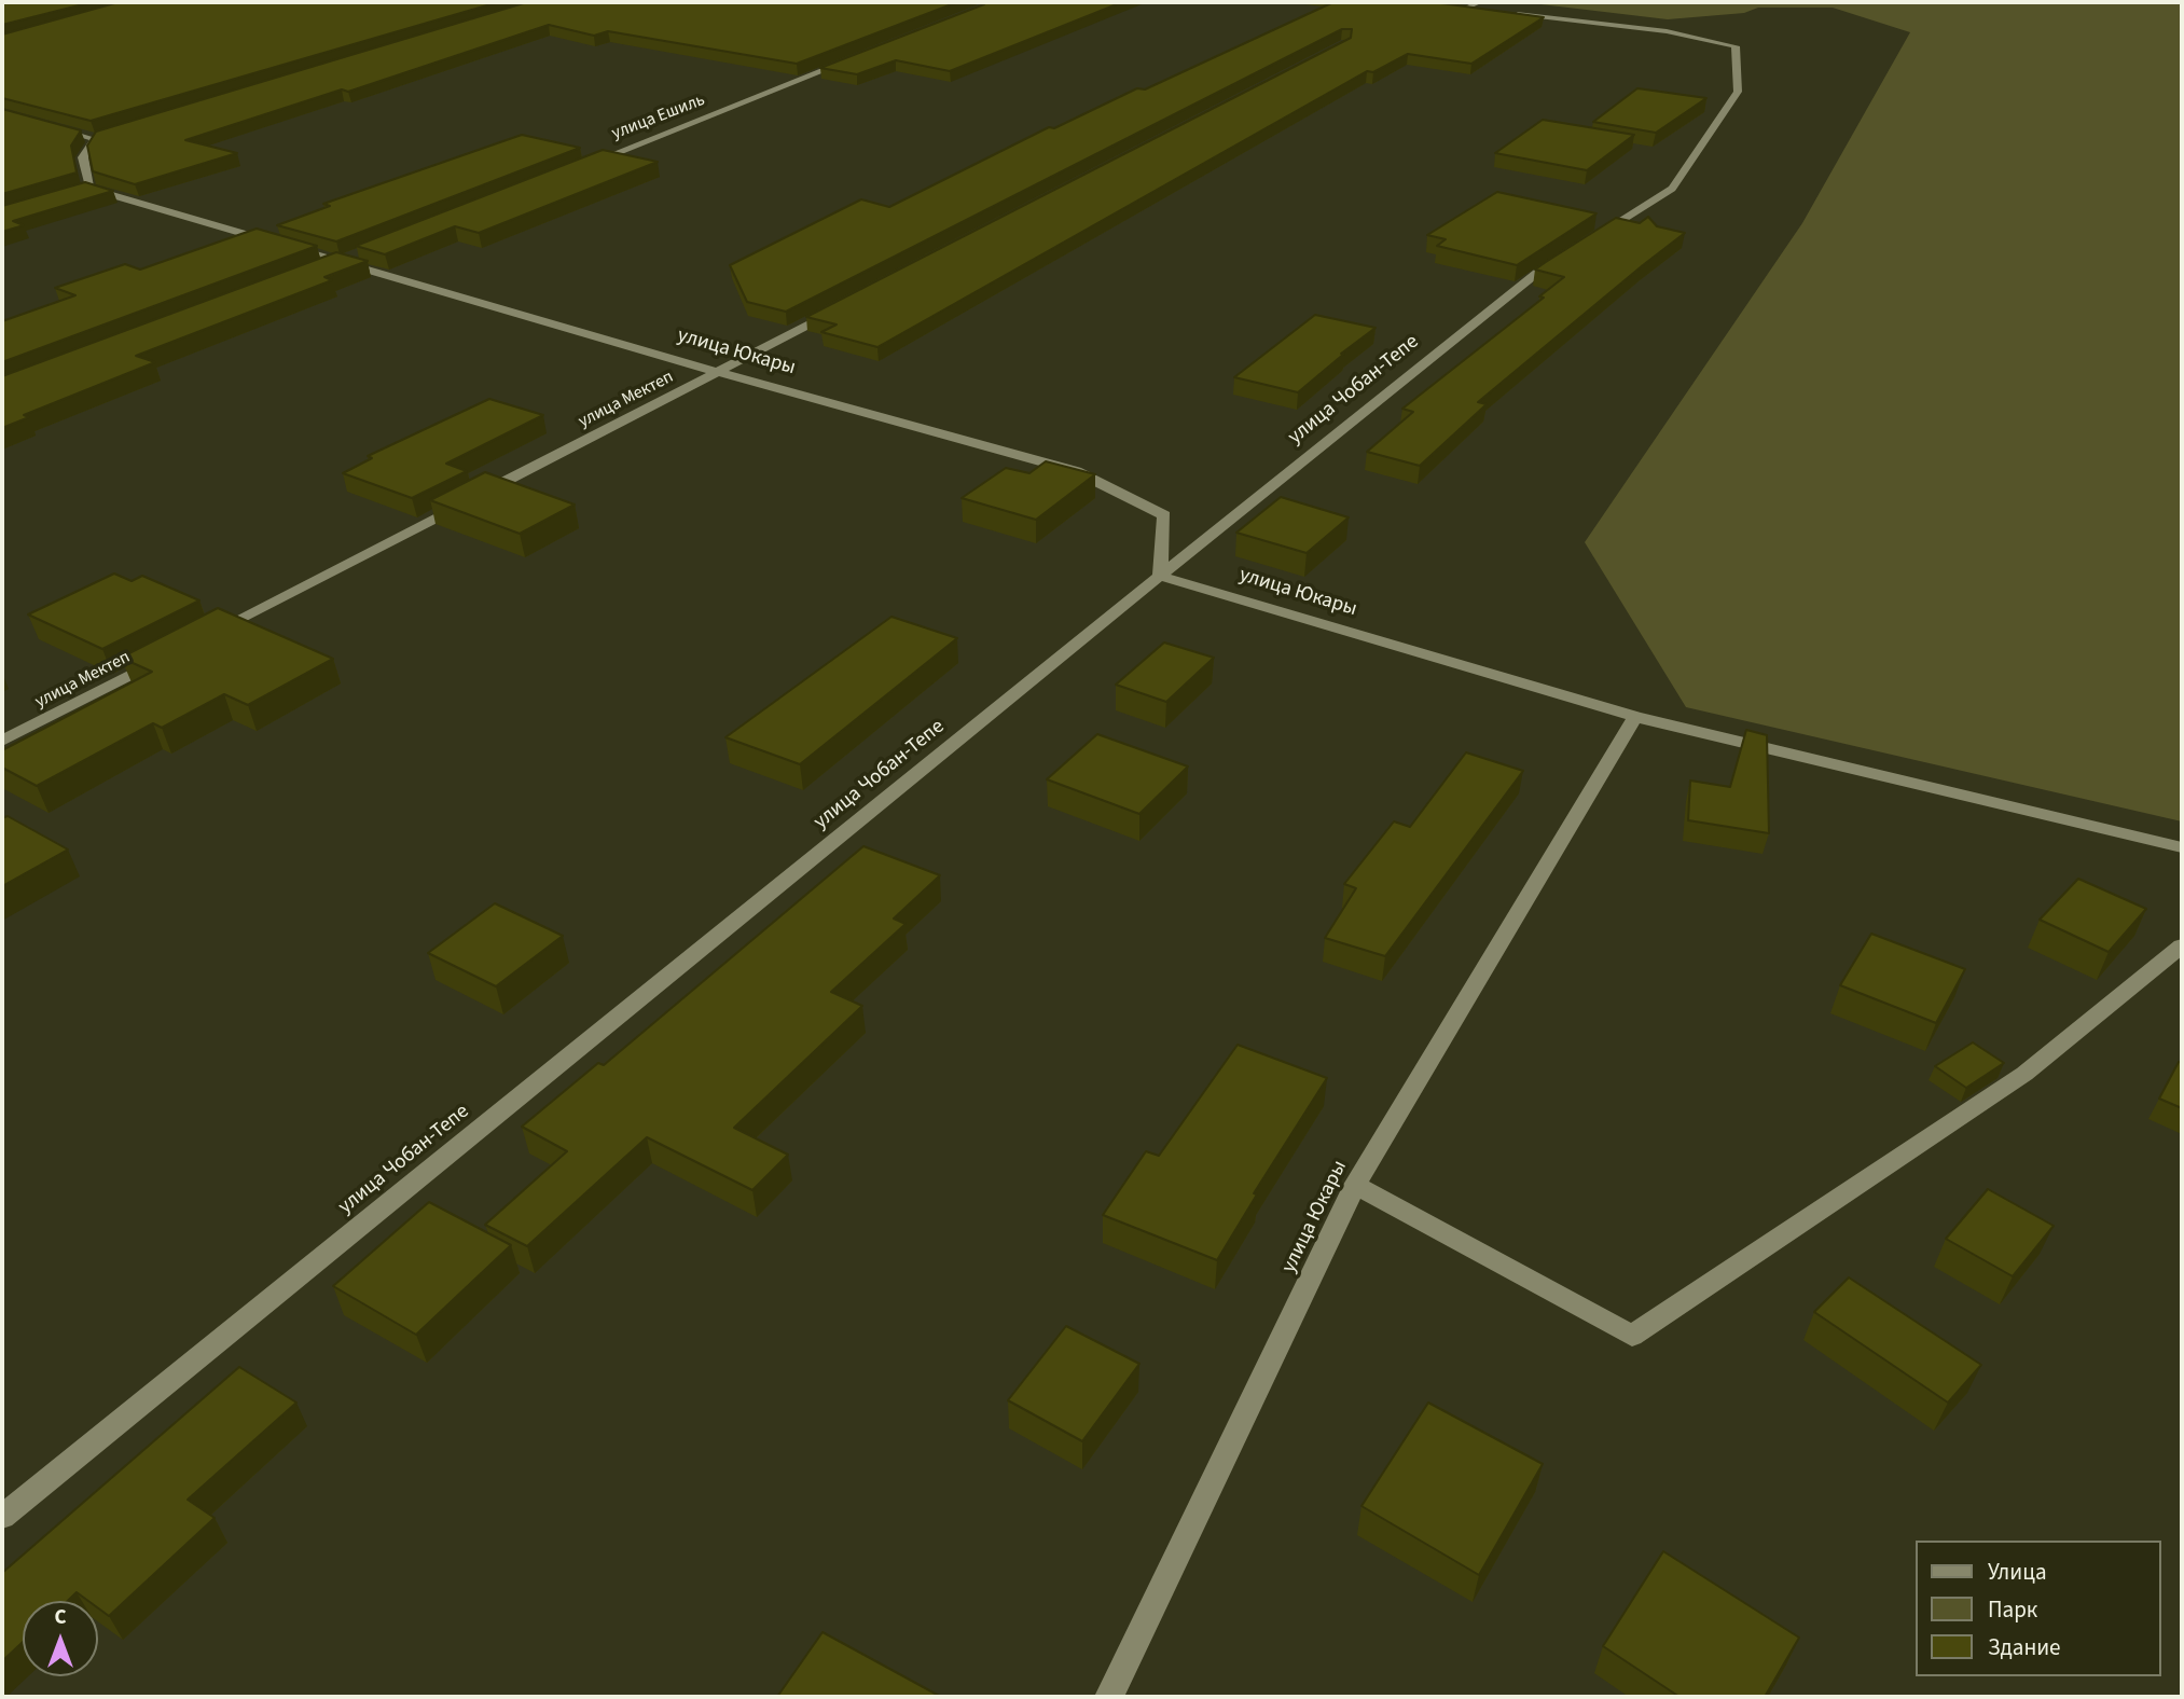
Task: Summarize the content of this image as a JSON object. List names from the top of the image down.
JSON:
{
  "streets": {
    "street": [
      "улица Ешиль",
      "улица Юкары",
      "улица Чобан-Тепе",
      "улица Мектеп"
    ]
  },
  "crossings": [
    ["улица Юкары", "улица Чобан-Тепе"],
    ["улица Юкары", "улица Мектеп"]
  ],
  "legend": ["Улица", "Парк", "Здание"],
  "north": "top"
}
